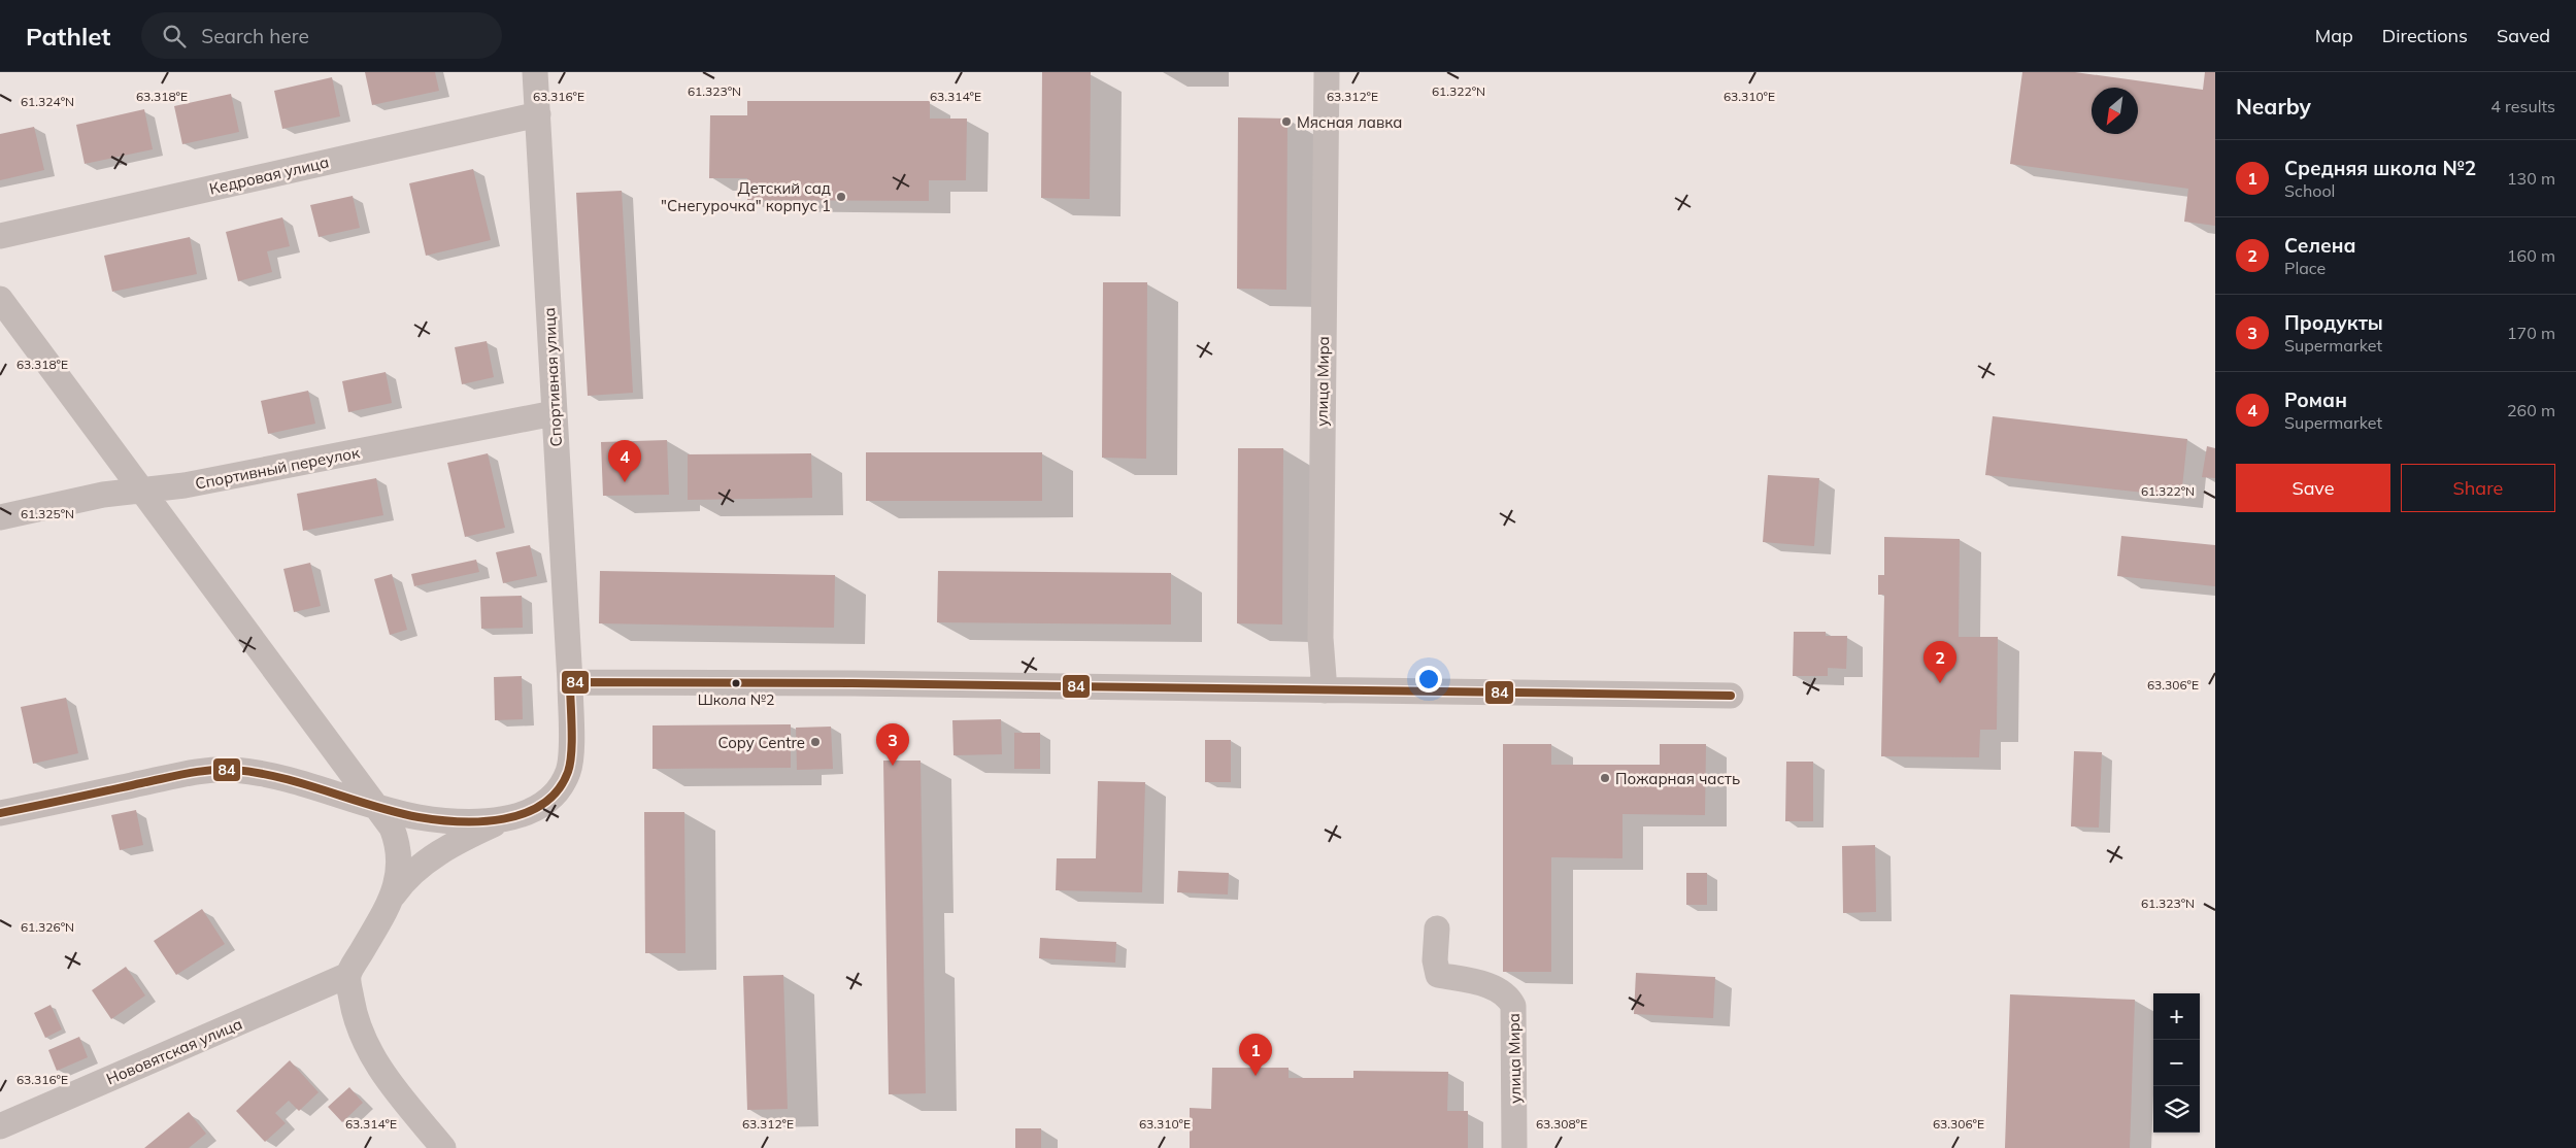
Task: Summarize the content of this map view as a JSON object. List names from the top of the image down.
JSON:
{
  "streets": {
    "street": [
      "Кедровая улица",
      "Спортивная улица",
      "улица Мира",
      "Спортивный переулок",
      "Нововятская улица"
    ]
  },
  "crossings": [
    ["Кедровая улица", "Спортивная улица"],
    ["Спортивная улица", "Спортивный переулок"]
  ],
  "places": [
    "Мясная лавка",
    "Детский сад \"Снегурочка\" корпус 1",
    "Школа №2",
    "Copy Centre",
    "Пожарная часть"
  ],
  "lines": ["transit line 84"],
  "north": "bottom left",
  "page": {
    "header": "Pathlet",
    "search": "Search here",
    "nav": ["Map", "Directions", "Saved"],
    "heading": ["Nearby", "4 results"],
    "list": [
      {
        "mark": "1",
        "name": "Средняя школа №2",
        "note": "School",
        "value": "130 m"
      },
      {
        "mark": "2",
        "name": "Селена",
        "note": "Place",
        "value": "160 m"
      },
      {
        "mark": "3",
        "name": "Продукты",
        "note": "Supermarket",
        "value": "170 m"
      },
      {
        "mark": "4",
        "name": "Роман",
        "note": "Supermarket",
        "value": "260 m"
      }
    ],
    "pins": [
      "4",
      "2",
      "3",
      "1"
    ],
    "buttons": ["Save", "Share"],
    "map_buttons": ["+", "−"]
  },
  "coordinates": [
    "61.323°N",
    "61.322°N",
    "63.318°E",
    "63.316°E",
    "63.314°E",
    "63.312°E",
    "63.310°E",
    "61.324°N",
    "61.325°N",
    "63.306°E",
    "61.326°N",
    "63.308°E"
  ]
}
